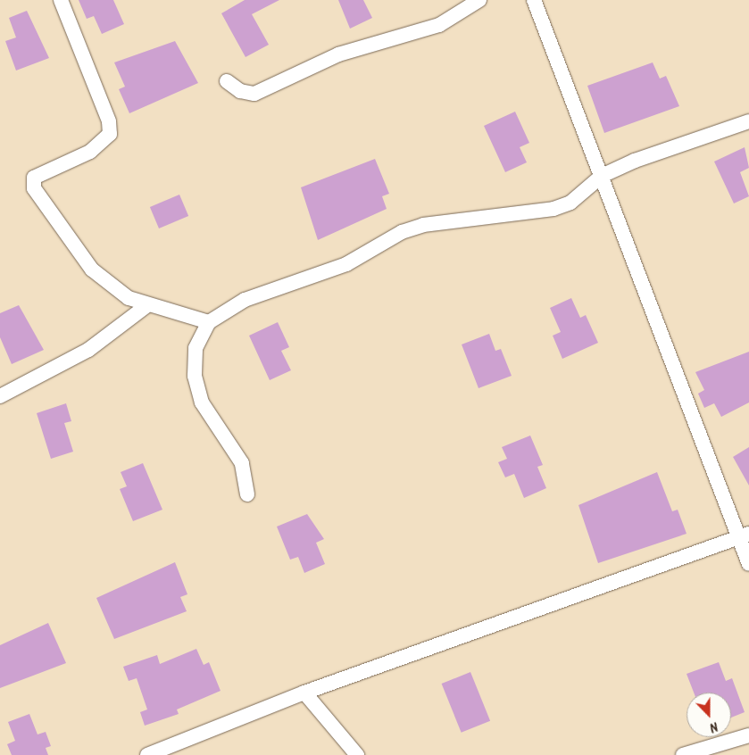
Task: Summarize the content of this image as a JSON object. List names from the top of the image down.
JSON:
{
  "north": "bottom"
}
